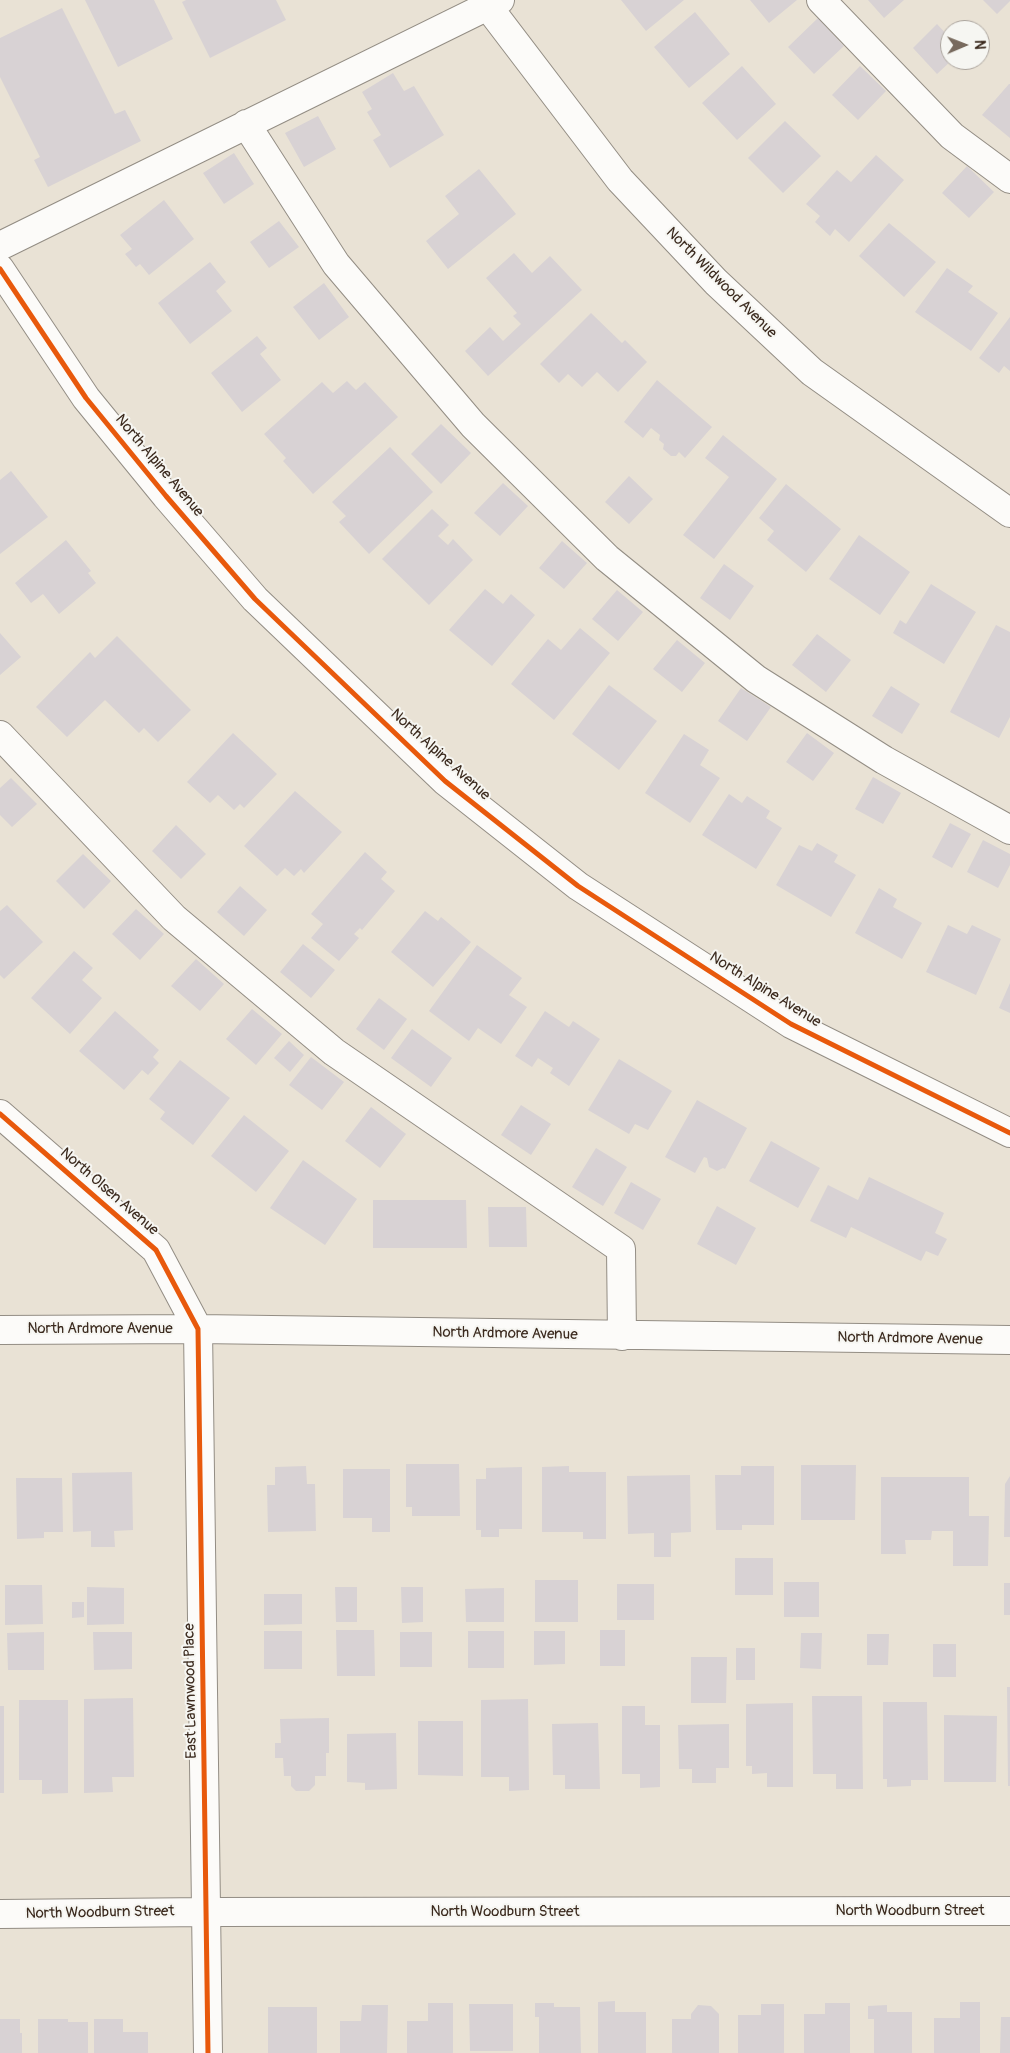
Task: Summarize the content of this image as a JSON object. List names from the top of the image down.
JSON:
{
  "streets": {
    "street": [
      "North Wildwood Avenue",
      "North Alpine Avenue",
      "North Olsen Avenue",
      "North Ardmore Avenue",
      "East Lawnwood Place",
      "North Woodburn Street"
    ]
  },
  "crossings": [
    ["North Olsen Avenue", "North Ardmore Avenue"],
    ["North Olsen Avenue", "East Lawnwood Place"],
    ["North Ardmore Avenue", "East Lawnwood Place"],
    ["East Lawnwood Place", "North Woodburn Street"]
  ],
  "north": "right"
}
